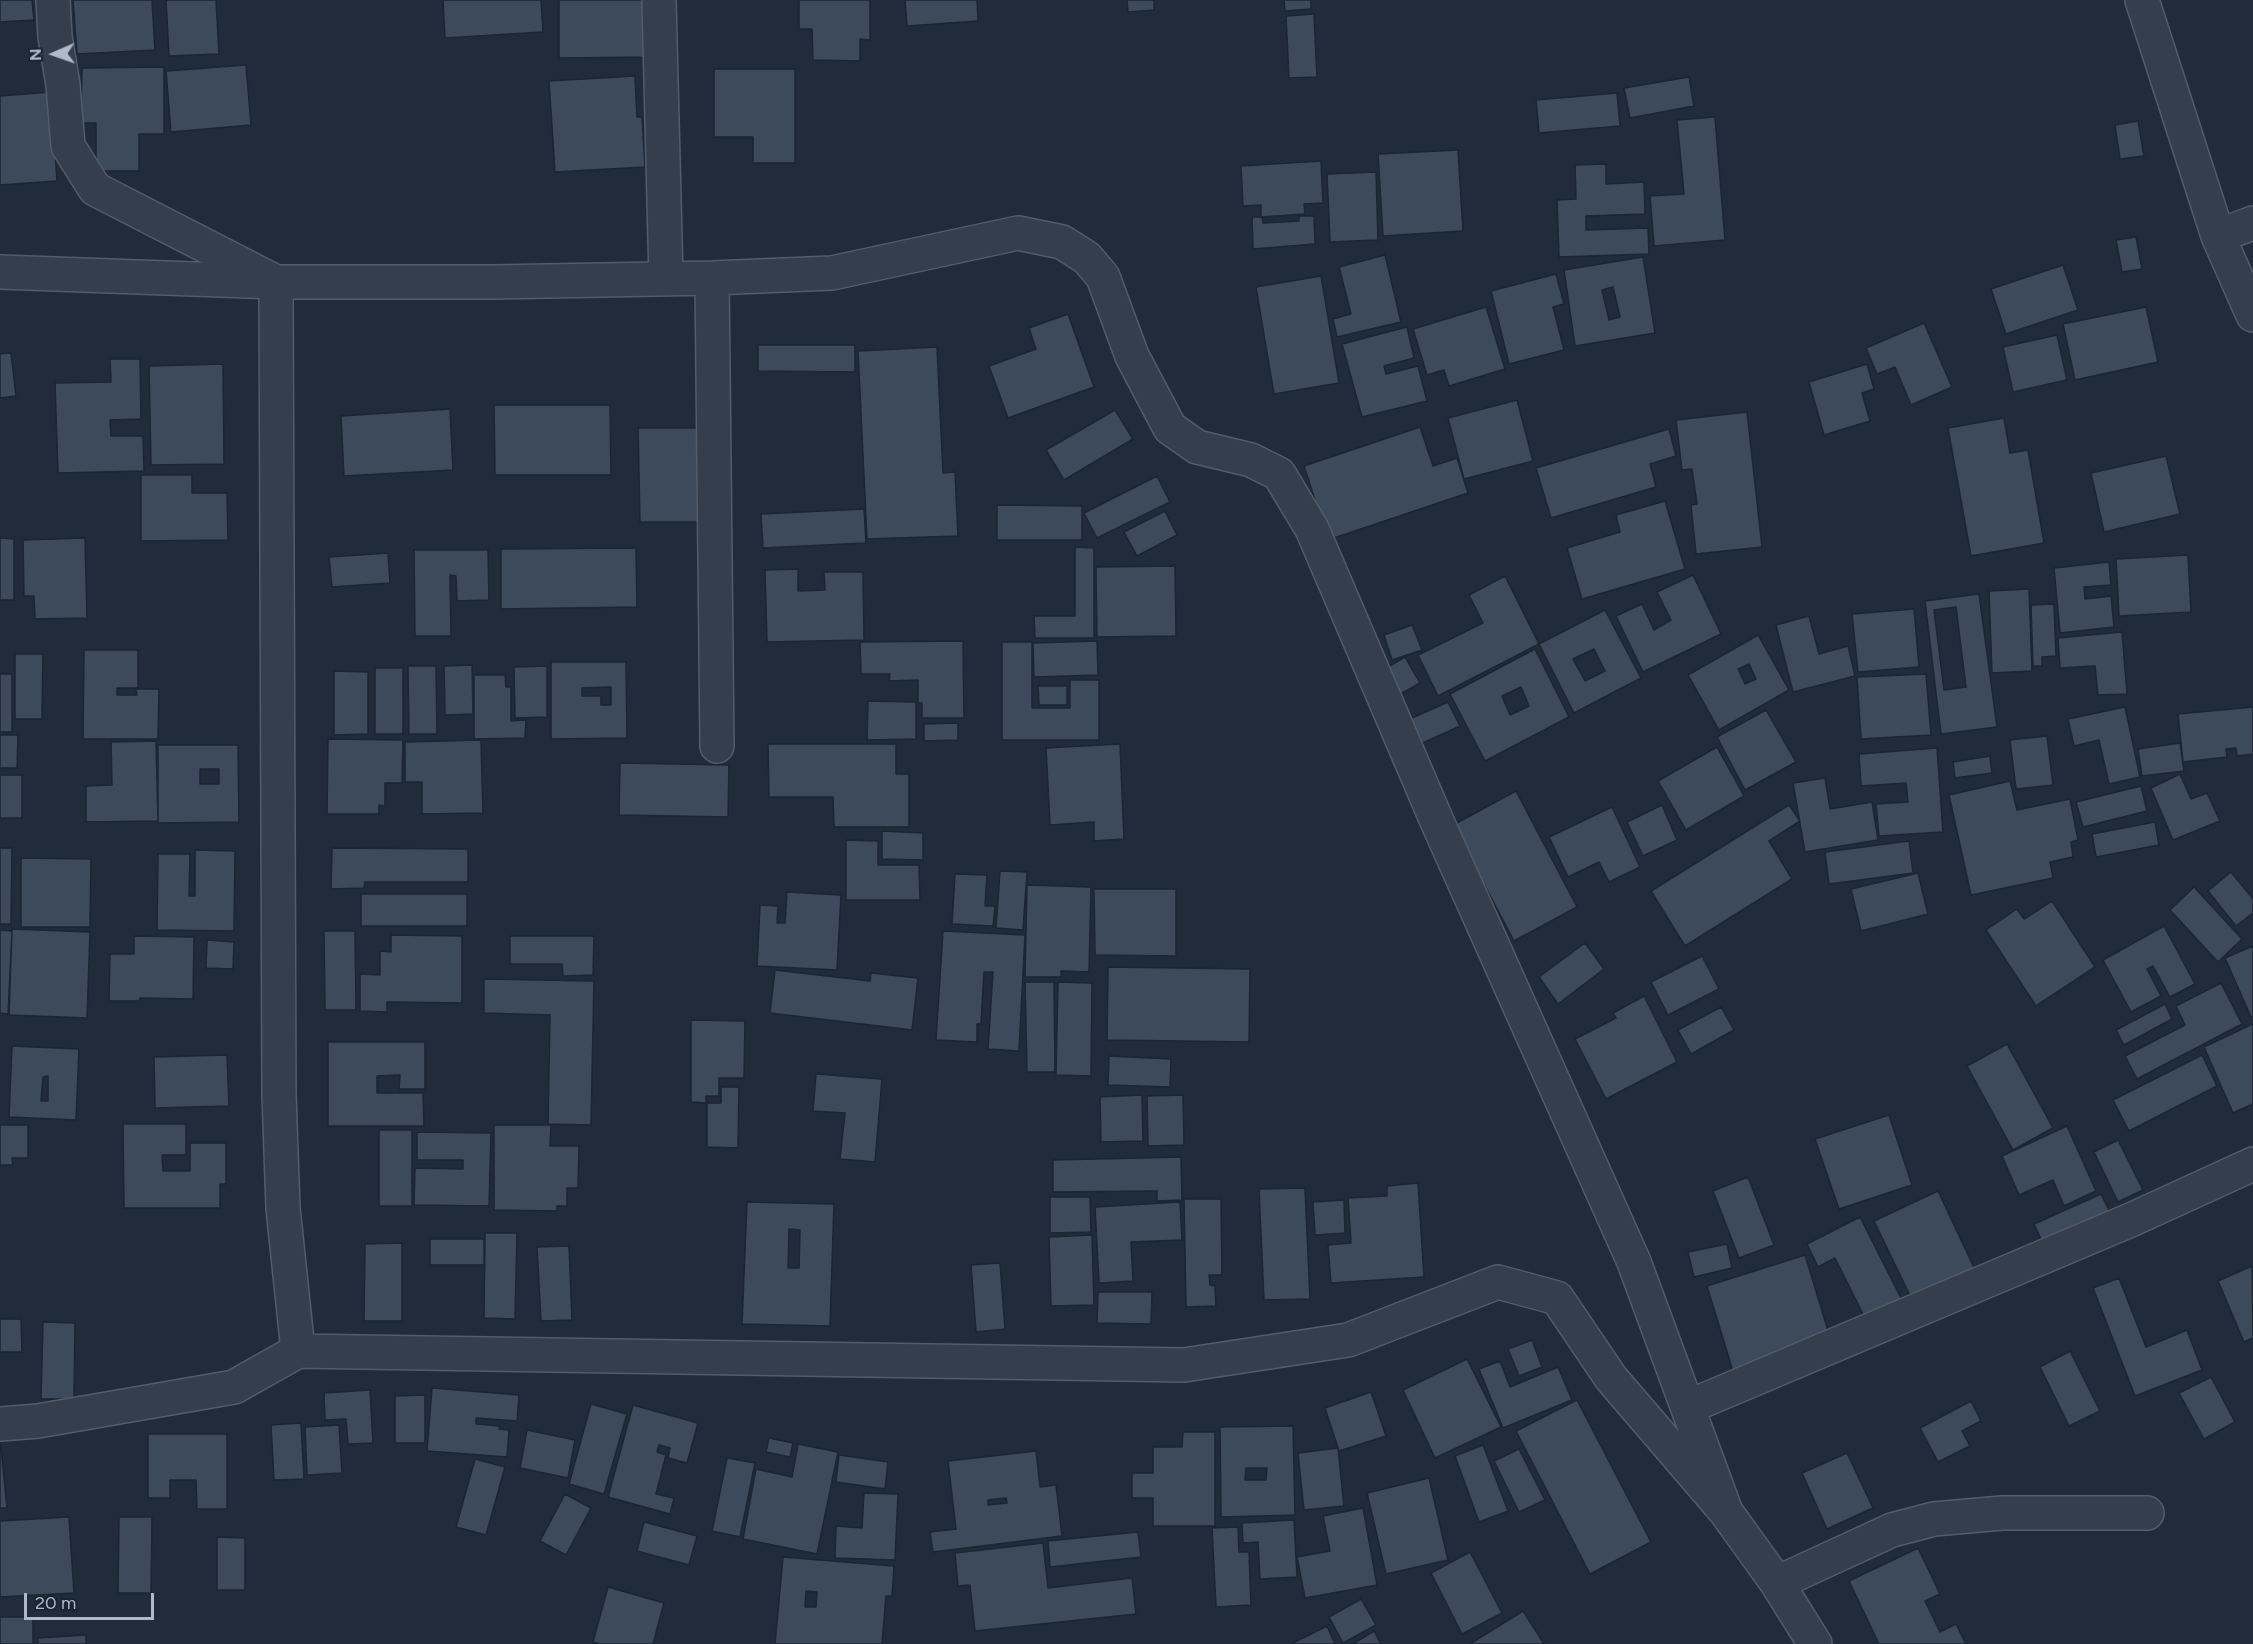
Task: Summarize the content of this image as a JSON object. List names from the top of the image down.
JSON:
{
  "scale_bar": "20 m",
  "north": "left"
}
